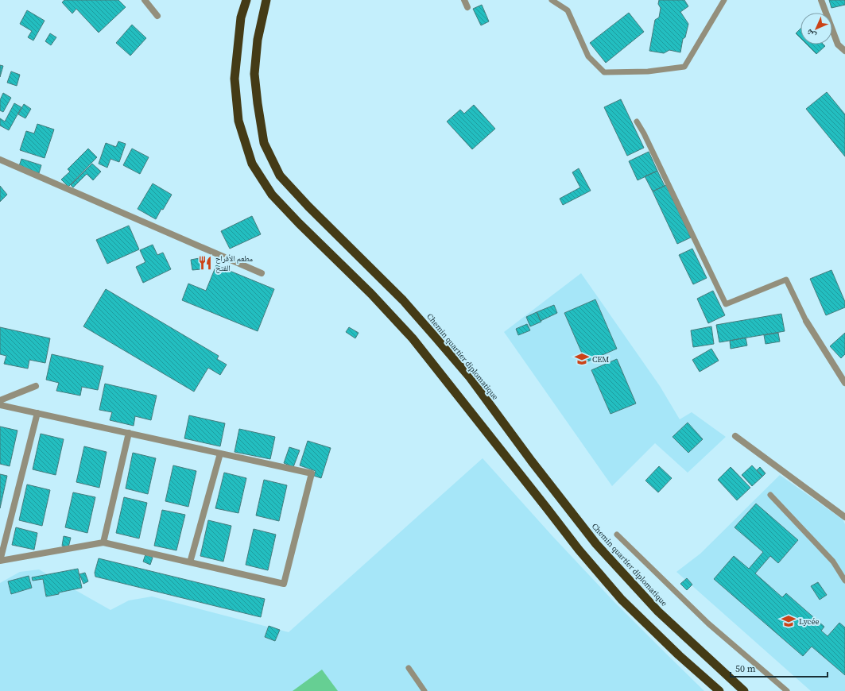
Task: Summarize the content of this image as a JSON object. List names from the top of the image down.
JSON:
{
  "streets": {
    "highway": ["Chemin quartier diplomatique"]
  },
  "places": {
    "restaurant": ["مطعم الأفراح الفتح"],
    "school or university": ["CEM", "Lycée"]
  },
  "scale_bar": "50 m",
  "north": "bottom left"
}
